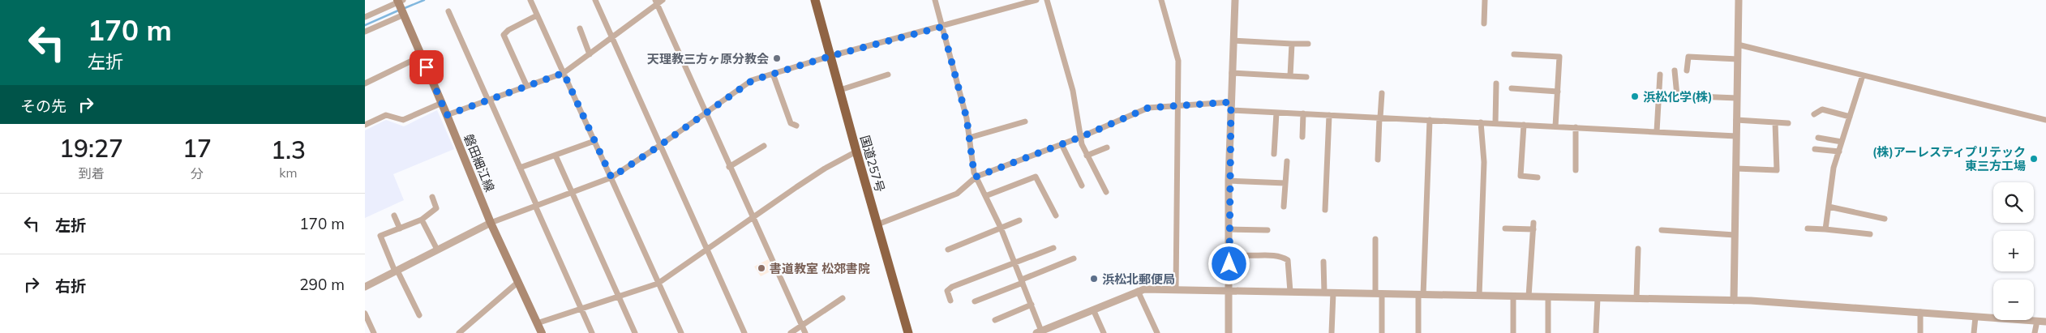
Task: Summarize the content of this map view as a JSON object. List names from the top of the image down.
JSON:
{
  "streets": {
    "highway": ["国道257号"],
    "main road": ["磐田細江線"]
  },
  "places": [
    "天理教三方ヶ原分教会",
    "浜松化学(株)",
    "(株)アーレスティプリテック 東三方工場",
    "書道教室 松郊書院",
    "浜松北郵便局"
  ],
  "page": {
    "turn": ["170 m", "左折"],
    "then": "その先",
    "eta": [
      "19:27",
      "到着",
      "17",
      "分",
      "1.3",
      "km"
    ],
    "map_buttons": ["+", "−"],
    "list": [
      {
        "name": "左折",
        "value": "170 m"
      },
      {
        "name": "右折",
        "value": "290 m"
      }
    ]
  }
}
